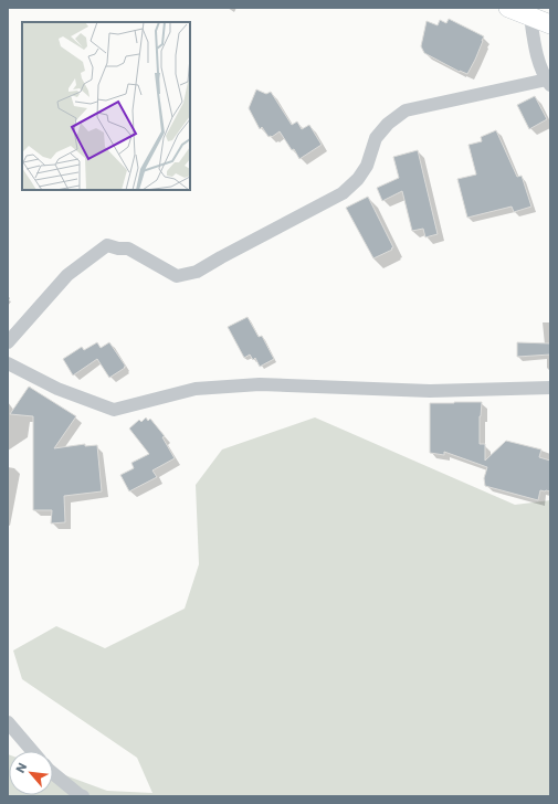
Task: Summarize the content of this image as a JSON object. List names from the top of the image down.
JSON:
{
  "north": "top left"
}
